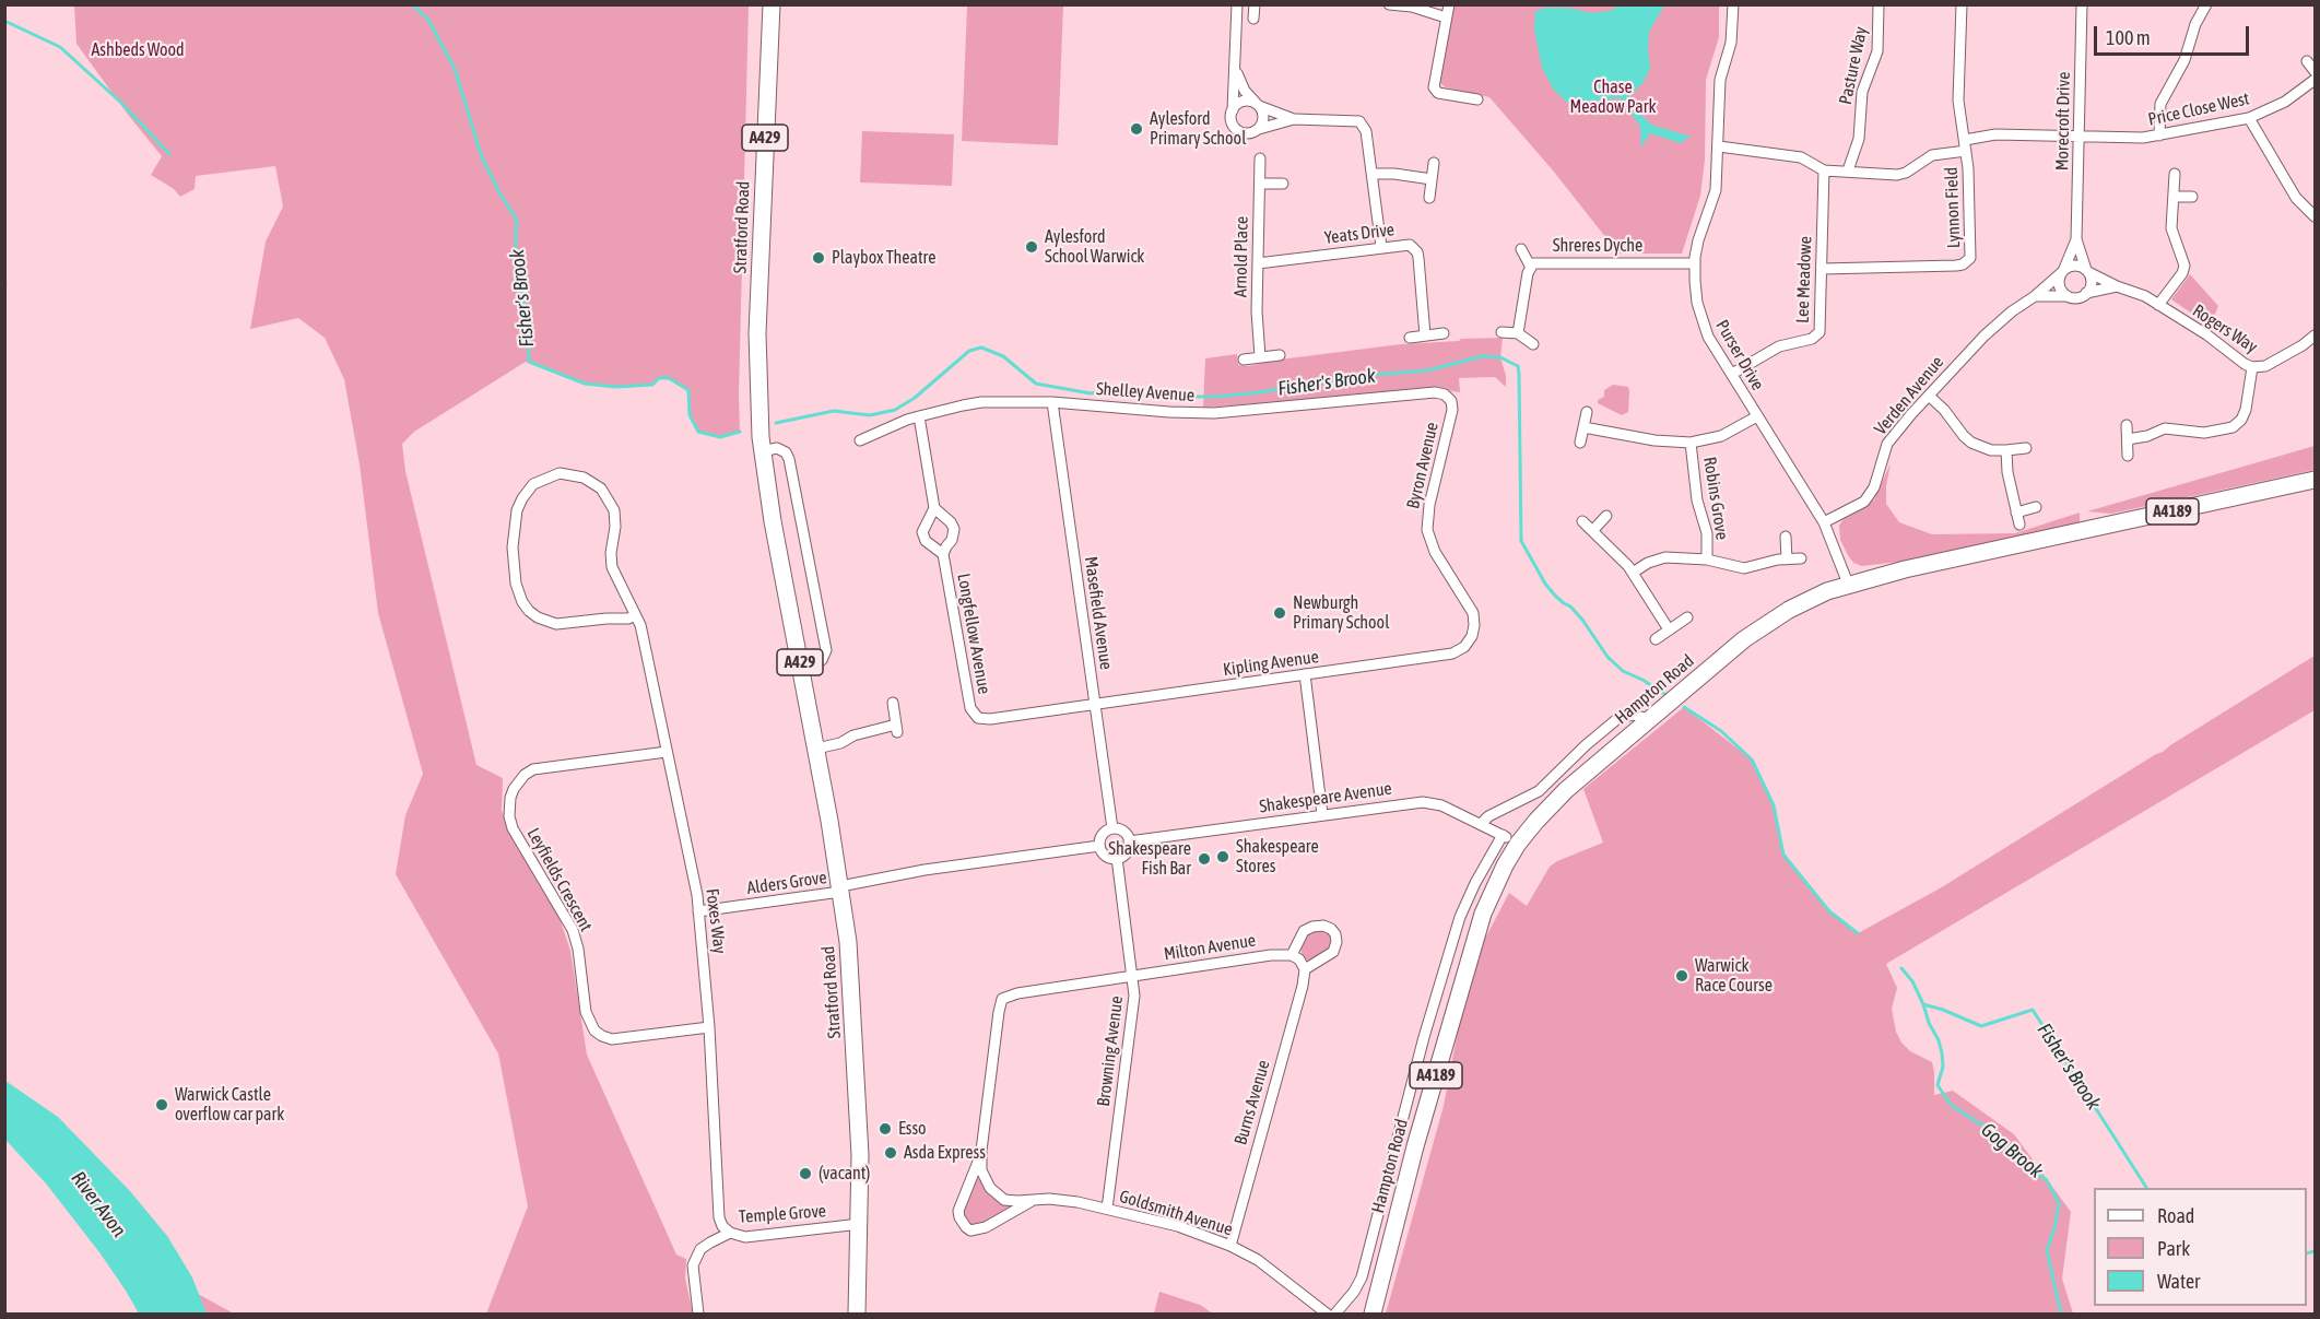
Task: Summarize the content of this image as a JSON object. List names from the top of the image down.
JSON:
{
  "streets": {
    "main road": [
      "A429",
      "Stratford Road",
      "A4189",
      "Hampton Road"
    ],
    "street": [
      "Pasture Way",
      "Price Close West",
      "Morecroft Drive",
      "Lynnon Field",
      "Yeats Drive",
      "Shreres Dyche",
      "Arnold Place",
      "Lee Meadowe",
      "Rogers Way",
      "Purser Drive",
      "Shelley Avenue",
      "Verden Avenue",
      "Byron Avenue",
      "Robins Grove",
      "Masefield Avenue",
      "Longfellow Avenue",
      "Kipling Avenue",
      "Shakespeare Avenue",
      "Leyfields Crescent",
      "Alders Grove",
      "Foxes Way",
      "Milton Avenue",
      "Browning Avenue",
      "Burns Avenue",
      "Goldsmith Avenue",
      "Temple Grove"
    ]
  },
  "crossings": [
    ["Price Close West", "Morecroft Drive"],
    ["Price Close West", "Lynnon Field"],
    ["Morecroft Drive", "Rogers Way"],
    ["Morecroft Drive", "Verden Avenue"],
    ["Lynnon Field", "Lee Meadowe"],
    ["Stratford Road", "Alders Grove"],
    ["Stratford Road", "Temple Grove"],
    ["Yeats Drive", "Arnold Place"],
    ["Shreres Dyche", "Purser Drive"],
    ["Lee Meadowe", "Purser Drive"],
    ["Rogers Way", "Verden Avenue"],
    ["Purser Drive", "Verden Avenue"],
    ["Purser Drive", "Hampton Road"],
    ["Shelley Avenue", "Byron Avenue"],
    ["Shelley Avenue", "Masefield Avenue"],
    ["Shelley Avenue", "Longfellow Avenue"],
    ["Byron Avenue", "Kipling Avenue"],
    ["Masefield Avenue", "Longfellow Avenue"],
    ["Masefield Avenue", "Kipling Avenue"],
    ["Masefield Avenue", "Shakespeare Avenue"],
    ["Masefield Avenue", "Browning Avenue"],
    ["Longfellow Avenue", "Kipling Avenue"],
    ["Hampton Road", "Shakespeare Avenue"],
    ["Shakespeare Avenue", "Browning Avenue"],
    ["Leyfields Crescent", "Foxes Way"],
    ["Alders Grove", "Foxes Way"],
    ["Foxes Way", "Temple Grove"],
    ["Milton Avenue", "Browning Avenue"],
    ["Milton Avenue", "Goldsmith Avenue"],
    ["Browning Avenue", "Goldsmith Avenue"],
    ["Burns Avenue", "Goldsmith Avenue"]
  ],
  "water": ["Fisher's Brook", "Gog Brook", "River Avon"],
  "parks": ["Ashbeds Wood", "Chase Meadow Park"],
  "places": [
    "Aylesford Primary School",
    "Aylesford School Warwick",
    "Playbox Theatre",
    "Newburgh Primary School",
    "Shakespeare Stores",
    "Shakespeare Fish Bar",
    "Warwick Race Course",
    "Warwick Castle overflow car park",
    "Esso",
    "Asda Express",
    "(vacant)"
  ],
  "legend": ["Road", "Park", "Water"],
  "scale_bar": "100 m"
}
